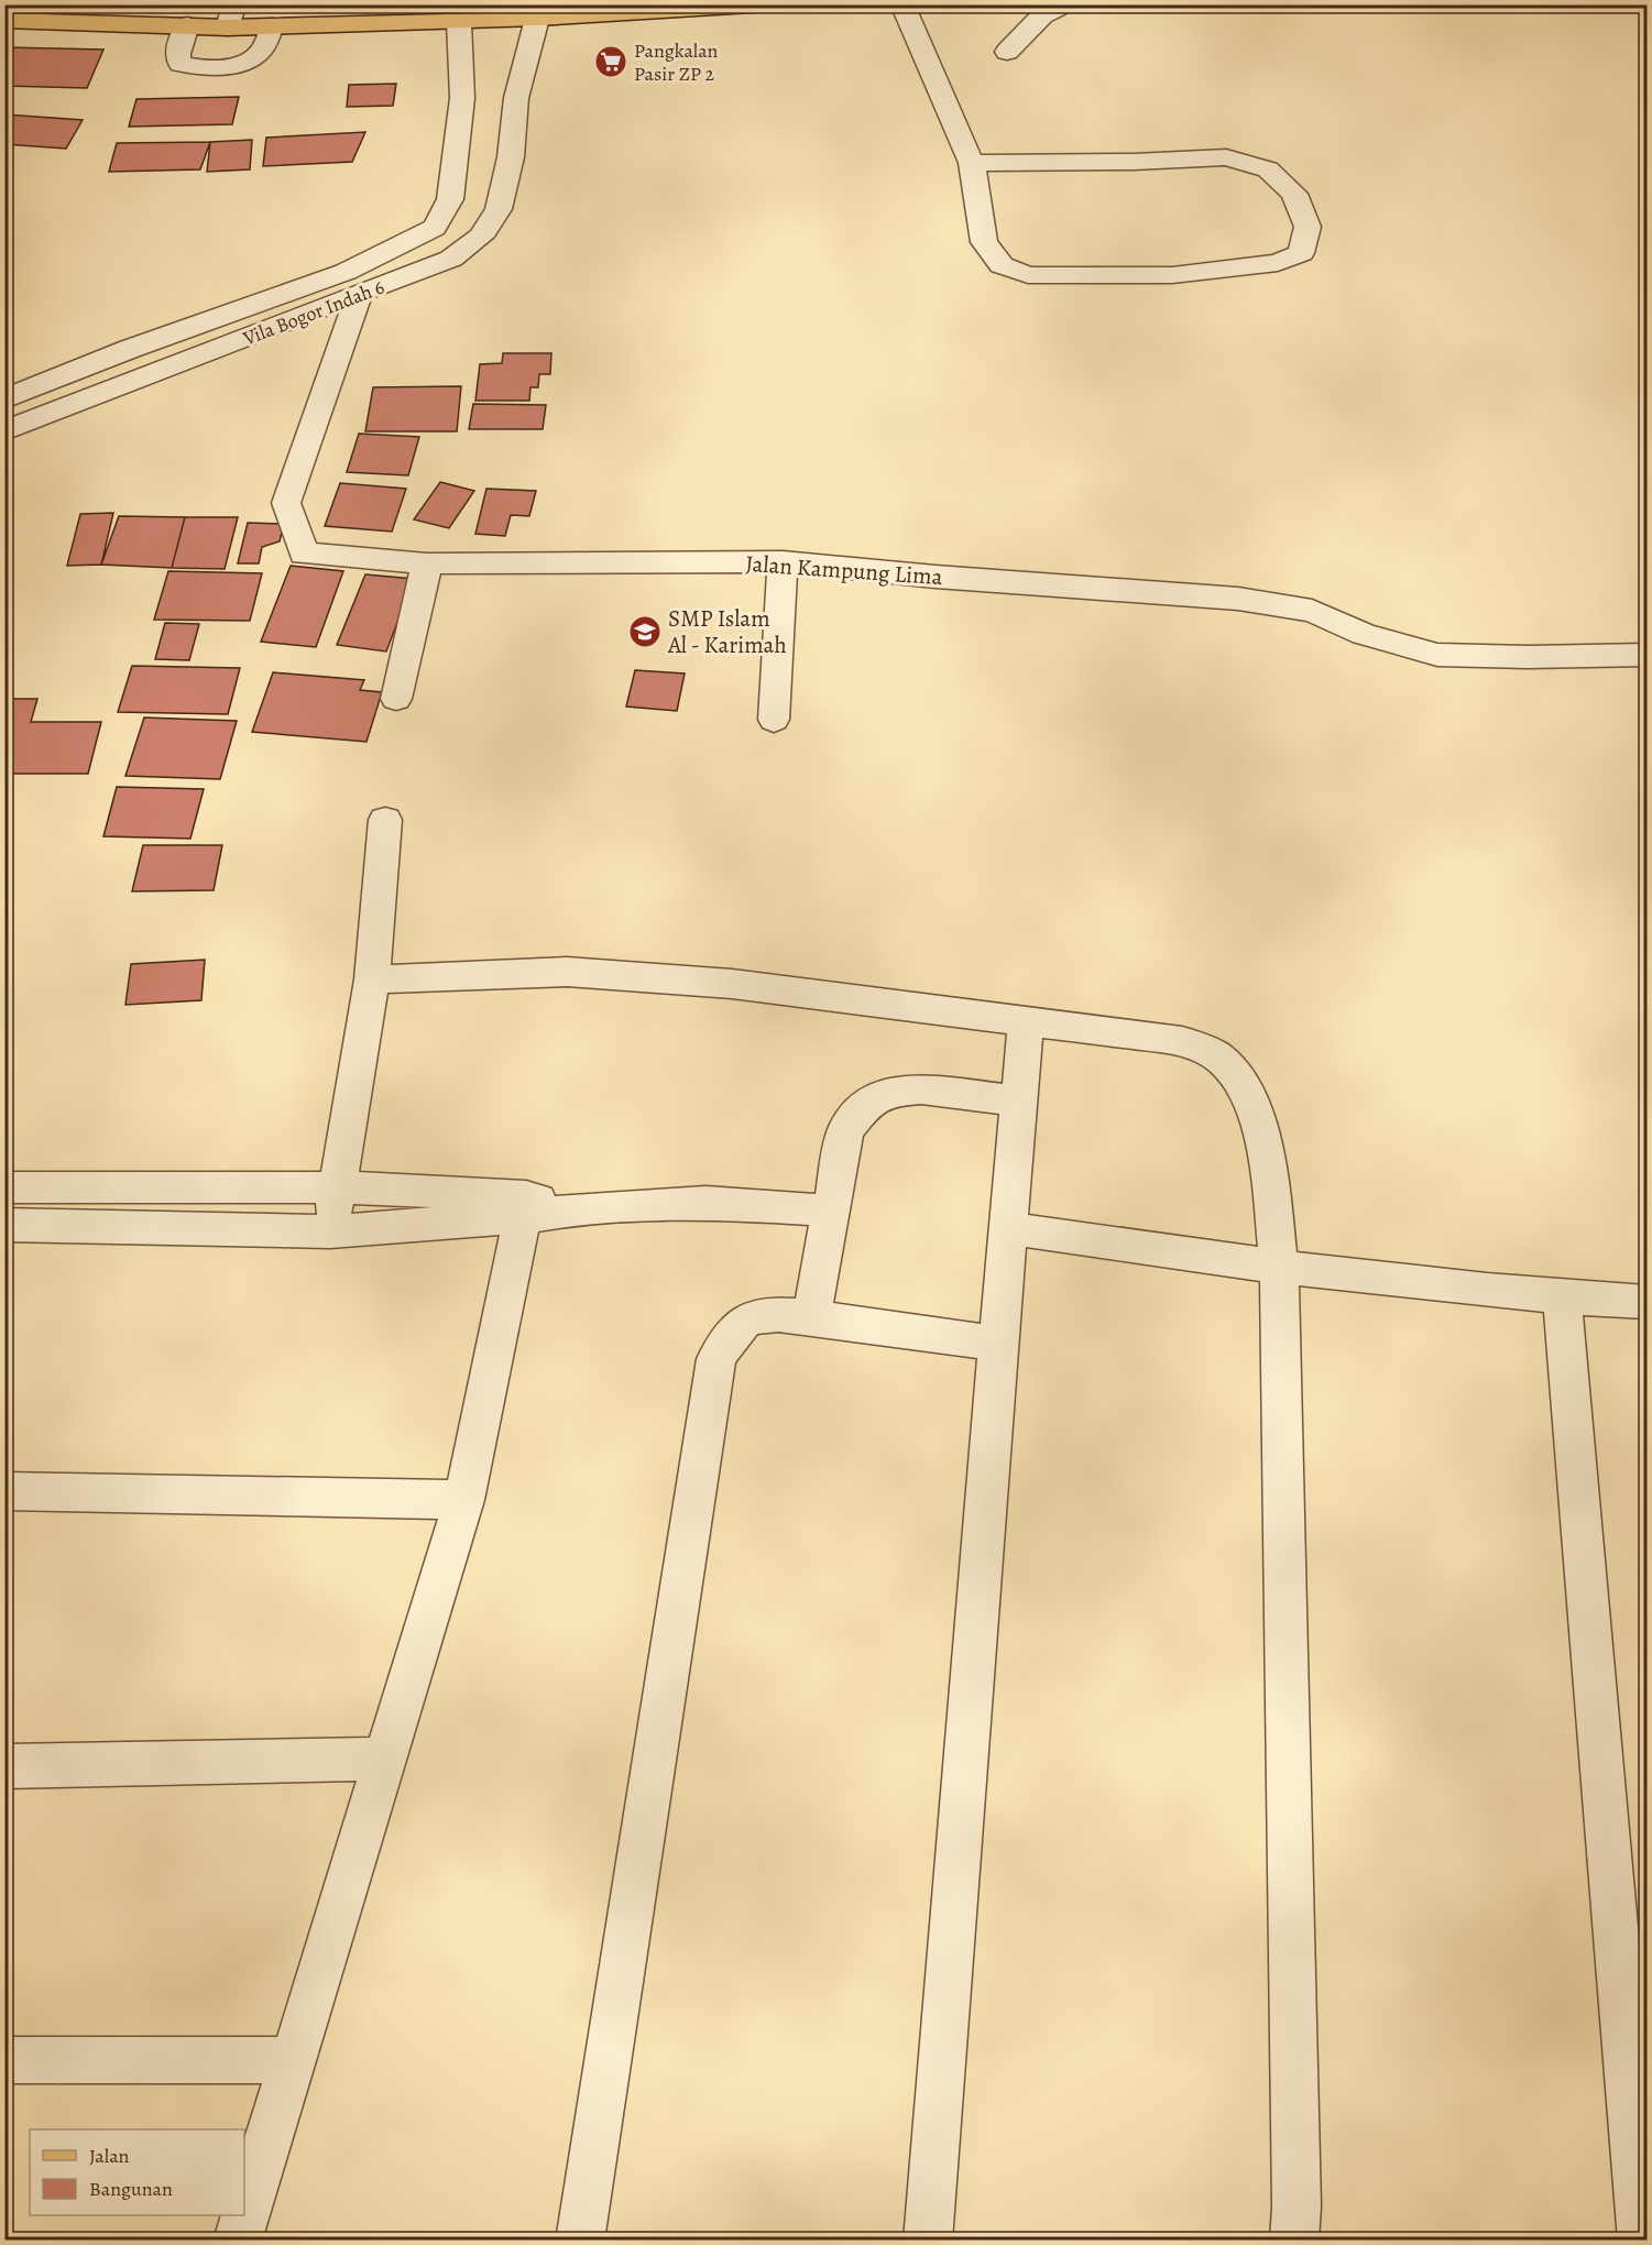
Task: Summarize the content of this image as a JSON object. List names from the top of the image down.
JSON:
{
  "streets": {
    "street": ["Vila Bogor Indah 6", "Jalan Kampung Lima"]
  },
  "crossings": [
    ["Vila Bogor Indah 6", "Jalan Kampung Lima"]
  ],
  "places": {
    "supermarket": ["Pangkalan Pasir ZP 2"],
    "school or university": ["SMP Islam Al - Karimah"]
  },
  "legend": ["Jalan", "Bangunan"]
}
